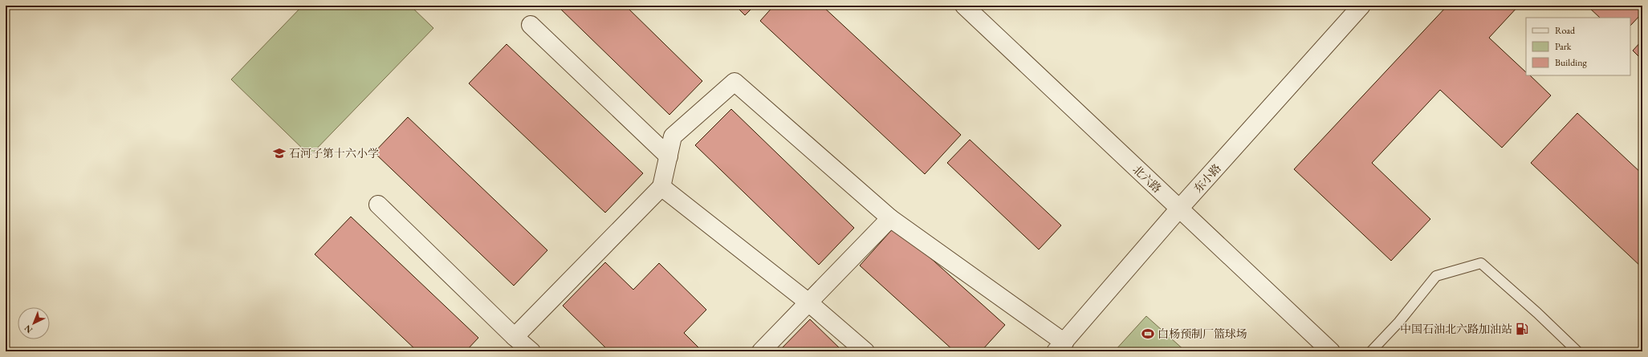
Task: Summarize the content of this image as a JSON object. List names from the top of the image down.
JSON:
{
  "streets": {
    "street": ["东小路", "北六路"]
  },
  "crossings": [
    ["东小路", "北六路"]
  ],
  "places": {
    "school or university": ["石河子第十六小学"],
    "fuel station": ["中国石油北六路加油站"],
    "sports": ["白杨预制厂篮球场"]
  },
  "legend": ["Road", "Park", "Building"],
  "north": "bottom left"
}
